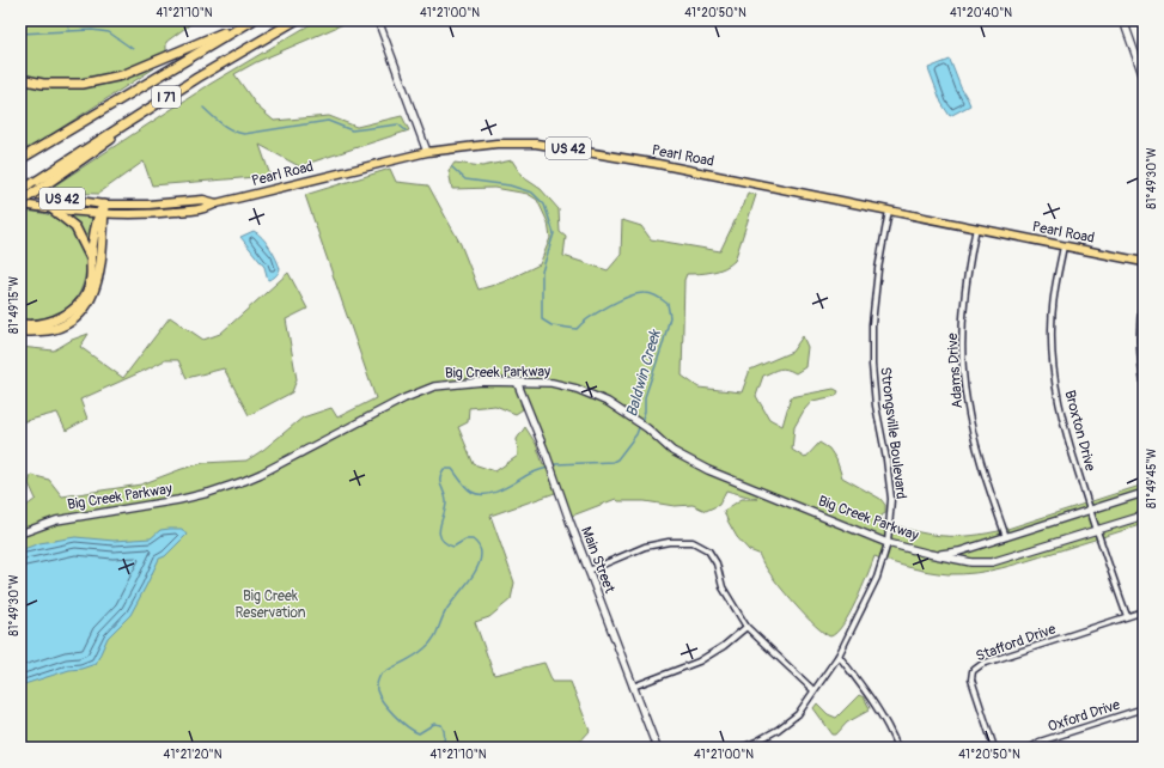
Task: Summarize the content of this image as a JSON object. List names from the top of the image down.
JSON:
{
  "streets": {
    "highway": ["I 71"],
    "main road": ["US 42", "Pearl Road"],
    "street": [
      "Adams Drive",
      "Big Creek Parkway",
      "Broxton Drive",
      "Strongsville Boulevard",
      "Main Street",
      "Stafford Drive",
      "Oxford Drive"
    ]
  },
  "crossings": [
    ["I 71", "Pearl Road"],
    ["Pearl Road", "Adams Drive"],
    ["Pearl Road", "Broxton Drive"],
    ["Pearl Road", "Strongsville Boulevard"],
    ["Adams Drive", "Big Creek Parkway"],
    ["Big Creek Parkway", "Broxton Drive"],
    ["Big Creek Parkway", "Strongsville Boulevard"],
    ["Big Creek Parkway", "Main Street"],
    ["Broxton Drive", "Stafford Drive"]
  ],
  "water": ["Baldwin Creek"],
  "parks": ["Big Creek Reservation"],
  "coordinates": [
    "41°21'10\"N",
    "41°21'00\"N",
    "41°20'50\"N",
    "41°20'40\"N",
    "81°49'30\"W",
    "81°49'15\"W",
    "81°49'45\"W",
    "41°21'20\"N"
  ]
}
